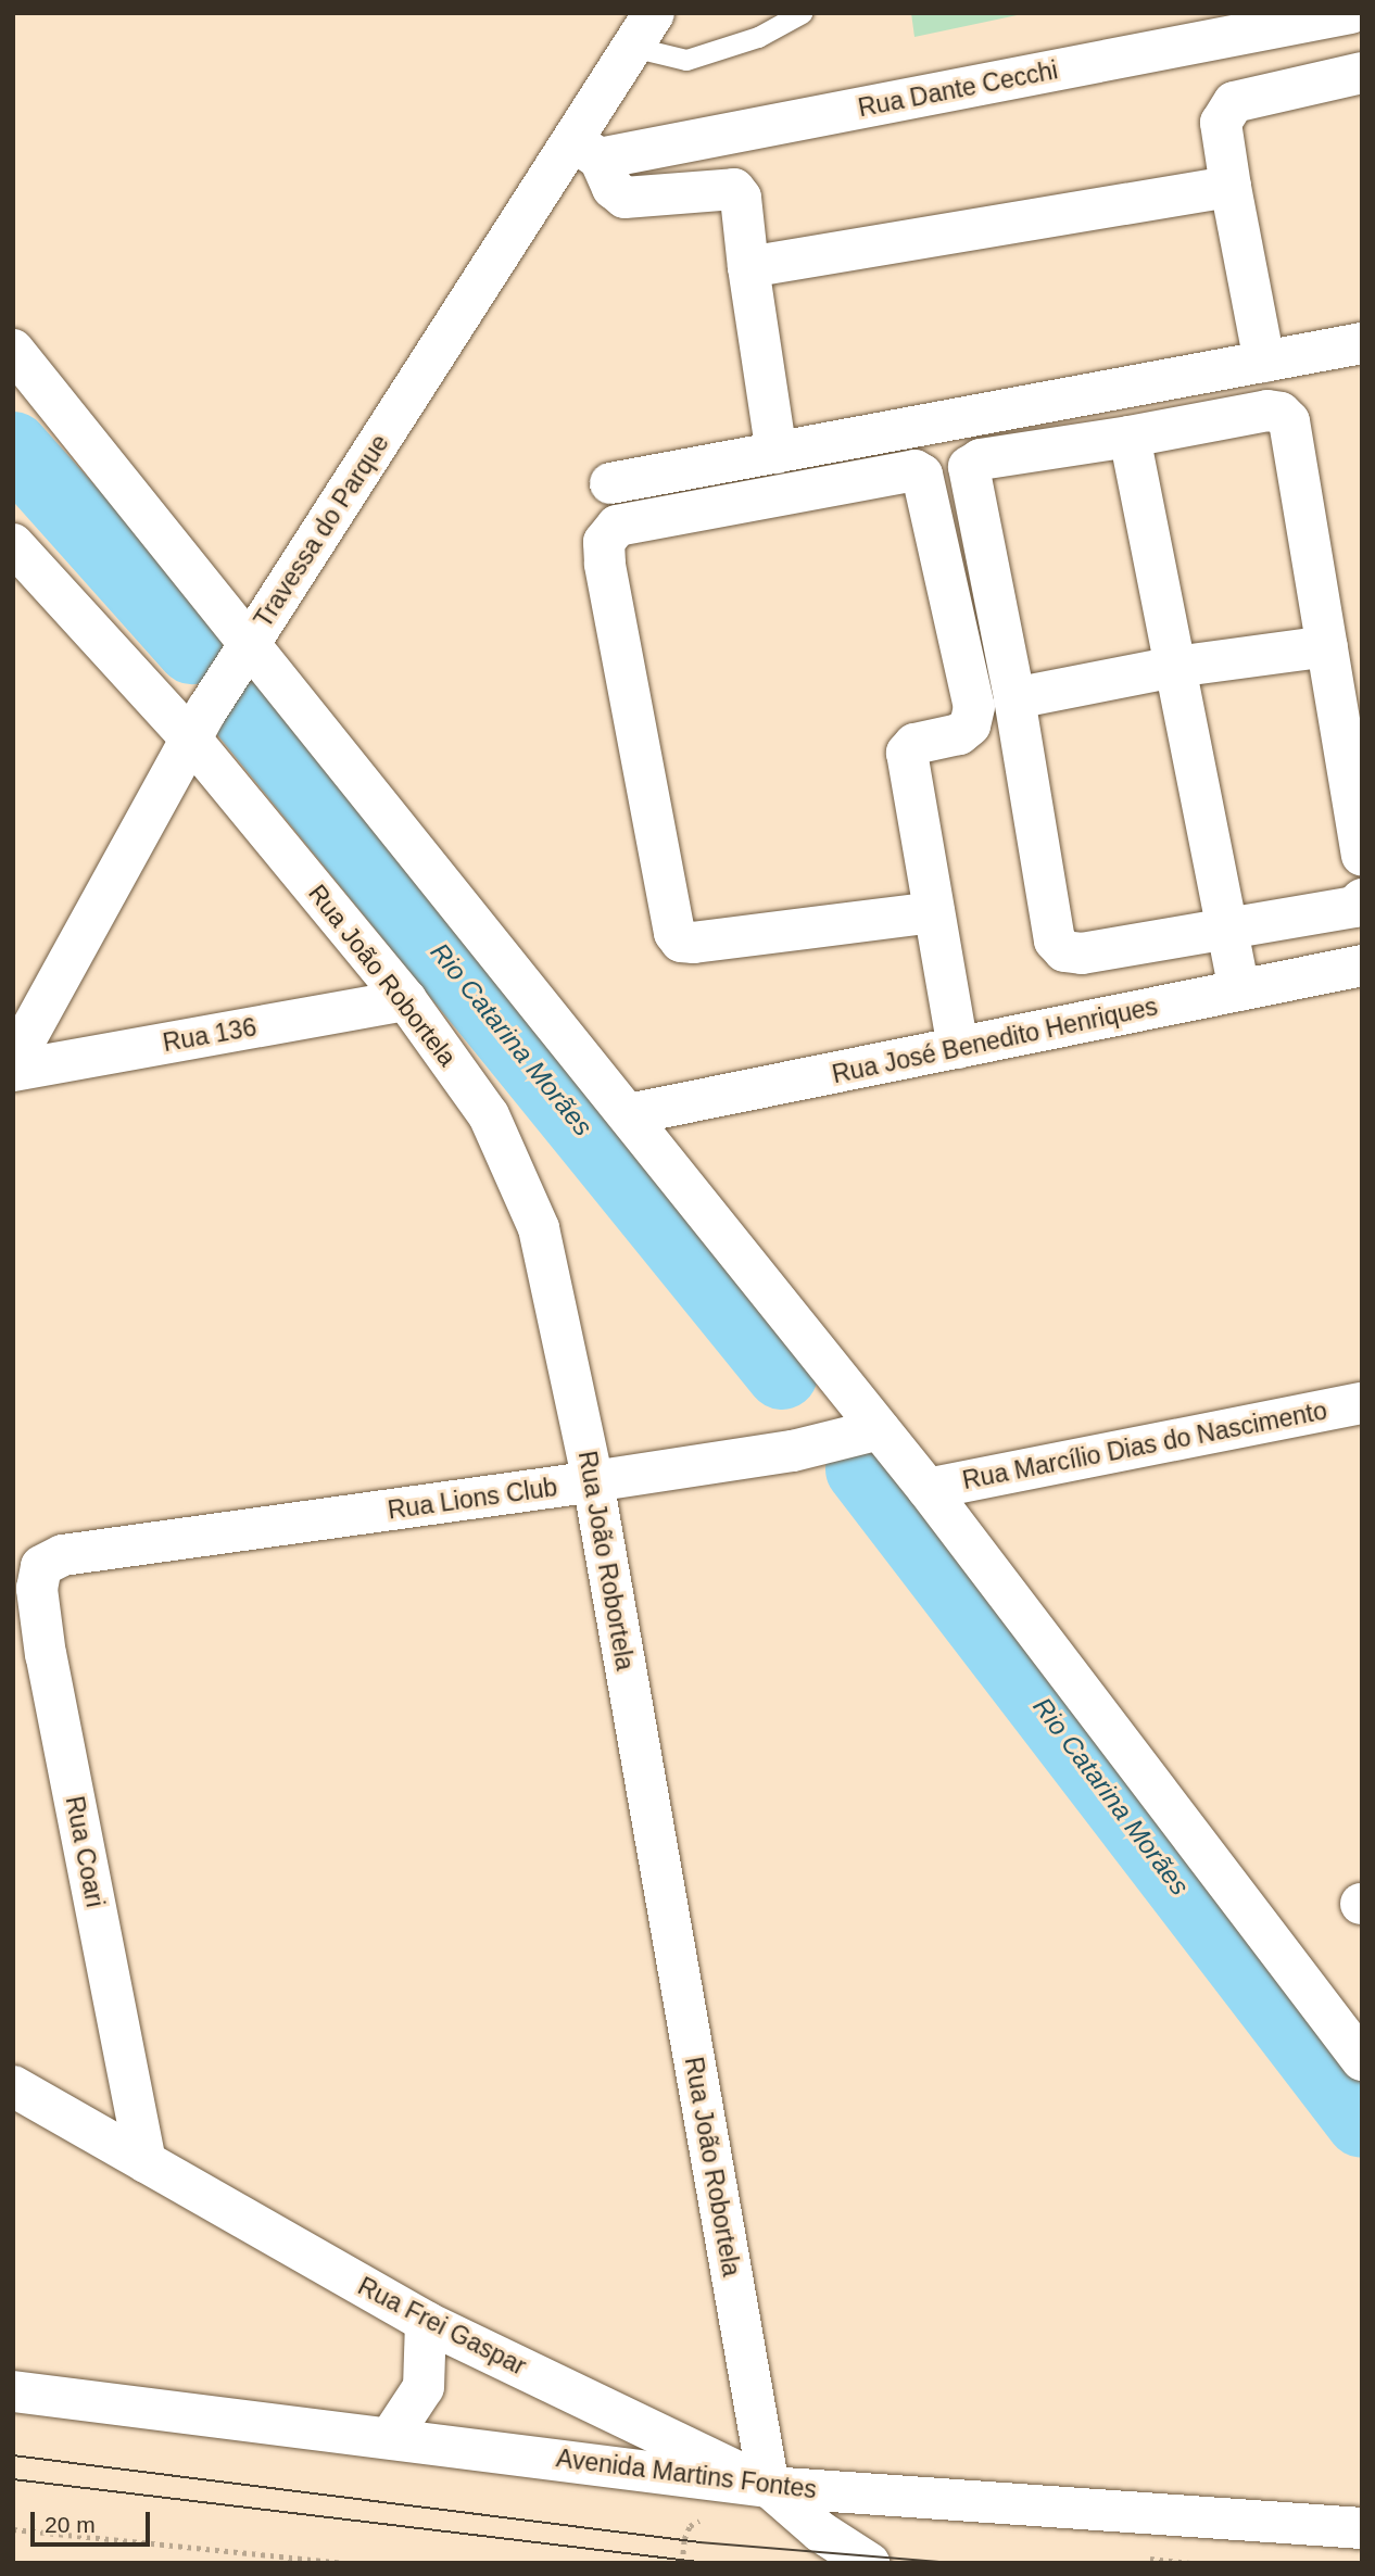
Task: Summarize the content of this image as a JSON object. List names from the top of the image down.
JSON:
{
  "streets": {
    "street": [
      "Rua Dante Cecchi",
      "Travessa do Parque",
      "Rua João Robortela",
      "Rua 136",
      "Rua José Benedito Henriques",
      "Rua Marcílio Dias do Nascimento",
      "Rua Lions Club",
      "Rua Coari",
      "Rua Frei Gaspar",
      "Avenida Martins Fontes"
    ]
  },
  "crossings": [
    ["Rua Dante Cecchi", "Travessa do Parque"],
    ["Travessa do Parque", "Rua João Robortela"],
    ["Rua João Robortela", "Rua 136"],
    ["Rua João Robortela", "Rua Lions Club"],
    ["Rua João Robortela", "Rua Frei Gaspar"],
    ["Rua João Robortela", "Avenida Martins Fontes"],
    ["Rua Lions Club", "Rua Coari"],
    ["Rua Coari", "Rua Frei Gaspar"],
    ["Rua Frei Gaspar", "Avenida Martins Fontes"]
  ],
  "water": ["Rio Catarina Morães"],
  "scale_bar": "20 m"
}
